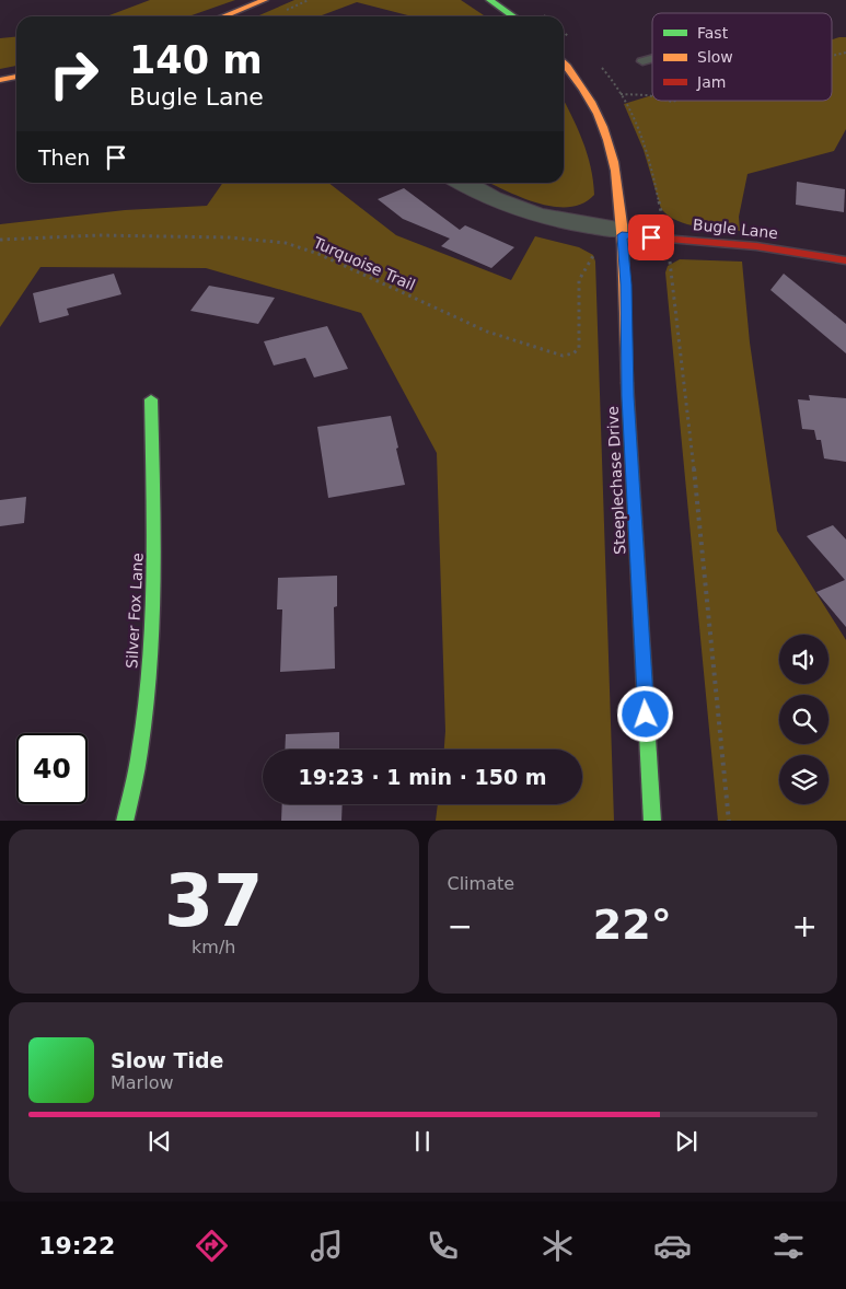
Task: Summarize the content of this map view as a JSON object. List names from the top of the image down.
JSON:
{
  "streets": {
    "street": ["Bugle Lane", "Steeplechase Drive", "Silver Fox Lane"],
    "path": ["Turquoise Trail"]
  },
  "crossings": [
    ["Bugle Lane", "Steeplechase Drive"]
  ],
  "legend": ["Fast", "Slow", "Jam"],
  "page": {
    "turn": ["140 m", "Bugle Lane"],
    "then": "Then",
    "limit": "40",
    "trip": "19:23 · 1 min · 150 m",
    "tile": [
      ["37", "km/h"],
      "Climate"
    ],
    "heat": ["−", "22°", "+"],
    "song": ["Slow Tide", "Marlow"],
    "tabs": "19:22"
  }
}
